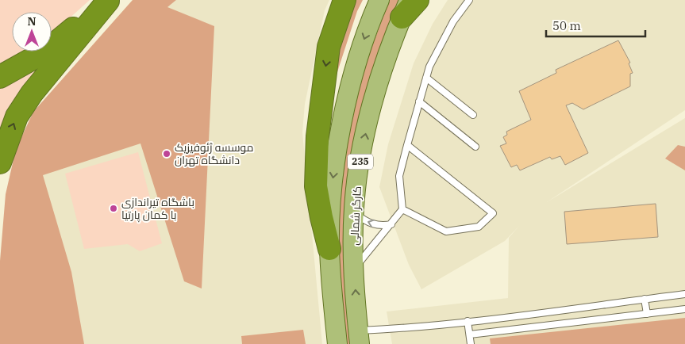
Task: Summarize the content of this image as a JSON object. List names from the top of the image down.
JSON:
{
  "streets": {
    "main road": ["235", "کارگر شمالی"]
  },
  "places": ["موسسه ژئوفیزیک دانشگاه تهران", "باشگاه تیراندازی با کمان پارتیا"],
  "scale_bar": "50 m",
  "north": "top"
}
